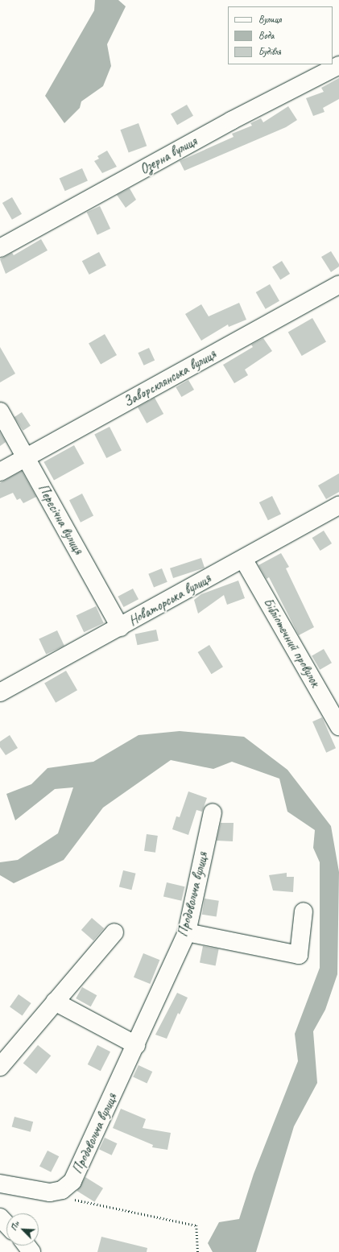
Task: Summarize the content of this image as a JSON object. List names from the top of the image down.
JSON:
{
  "streets": {
    "street": [
      "Озерна вулиця",
      "Заворсклянська вулиця",
      "Пересічна вулиця",
      "Новаторська вулиця",
      "Бібліотечний провулок",
      "Продовольча вулиця"
    ]
  },
  "crossings": [
    ["Заворсклянська вулиця", "Пересічна вулиця"],
    ["Пересічна вулиця", "Новаторська вулиця"],
    ["Новаторська вулиця", "Бібліотечний провулок"]
  ],
  "legend": ["Вулиця", "Вода", "Будівля"],
  "north": "top left"
}
